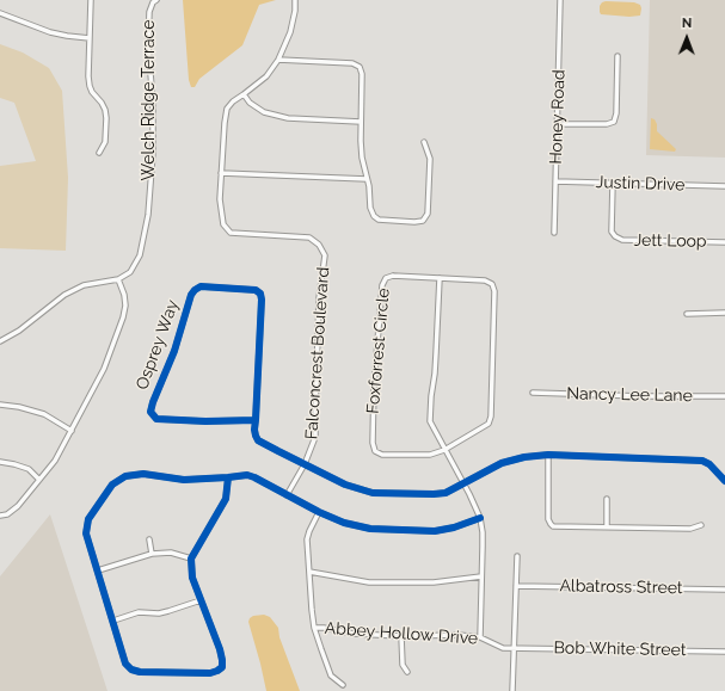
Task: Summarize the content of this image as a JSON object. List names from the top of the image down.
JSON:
{
  "streets": {
    "street": [
      "Welch Ridge Terrace",
      "Honey Road",
      "Justin Drive",
      "Jett Loop",
      "Osprey Way",
      "Foxforrest Circle",
      "Falconcrest Boulevard",
      "Nancy Lee Lane",
      "Albatross Street",
      "Abbey Hollow Drive",
      "Bob White Street"
    ]
  },
  "crossings": [
    ["Honey Road", "Justin Drive"],
    ["Justin Drive", "Jett Loop"],
    ["Osprey Way", "Falconcrest Boulevard"],
    ["Abbey Hollow Drive", "Bob White Street"]
  ],
  "north": "top"
}
